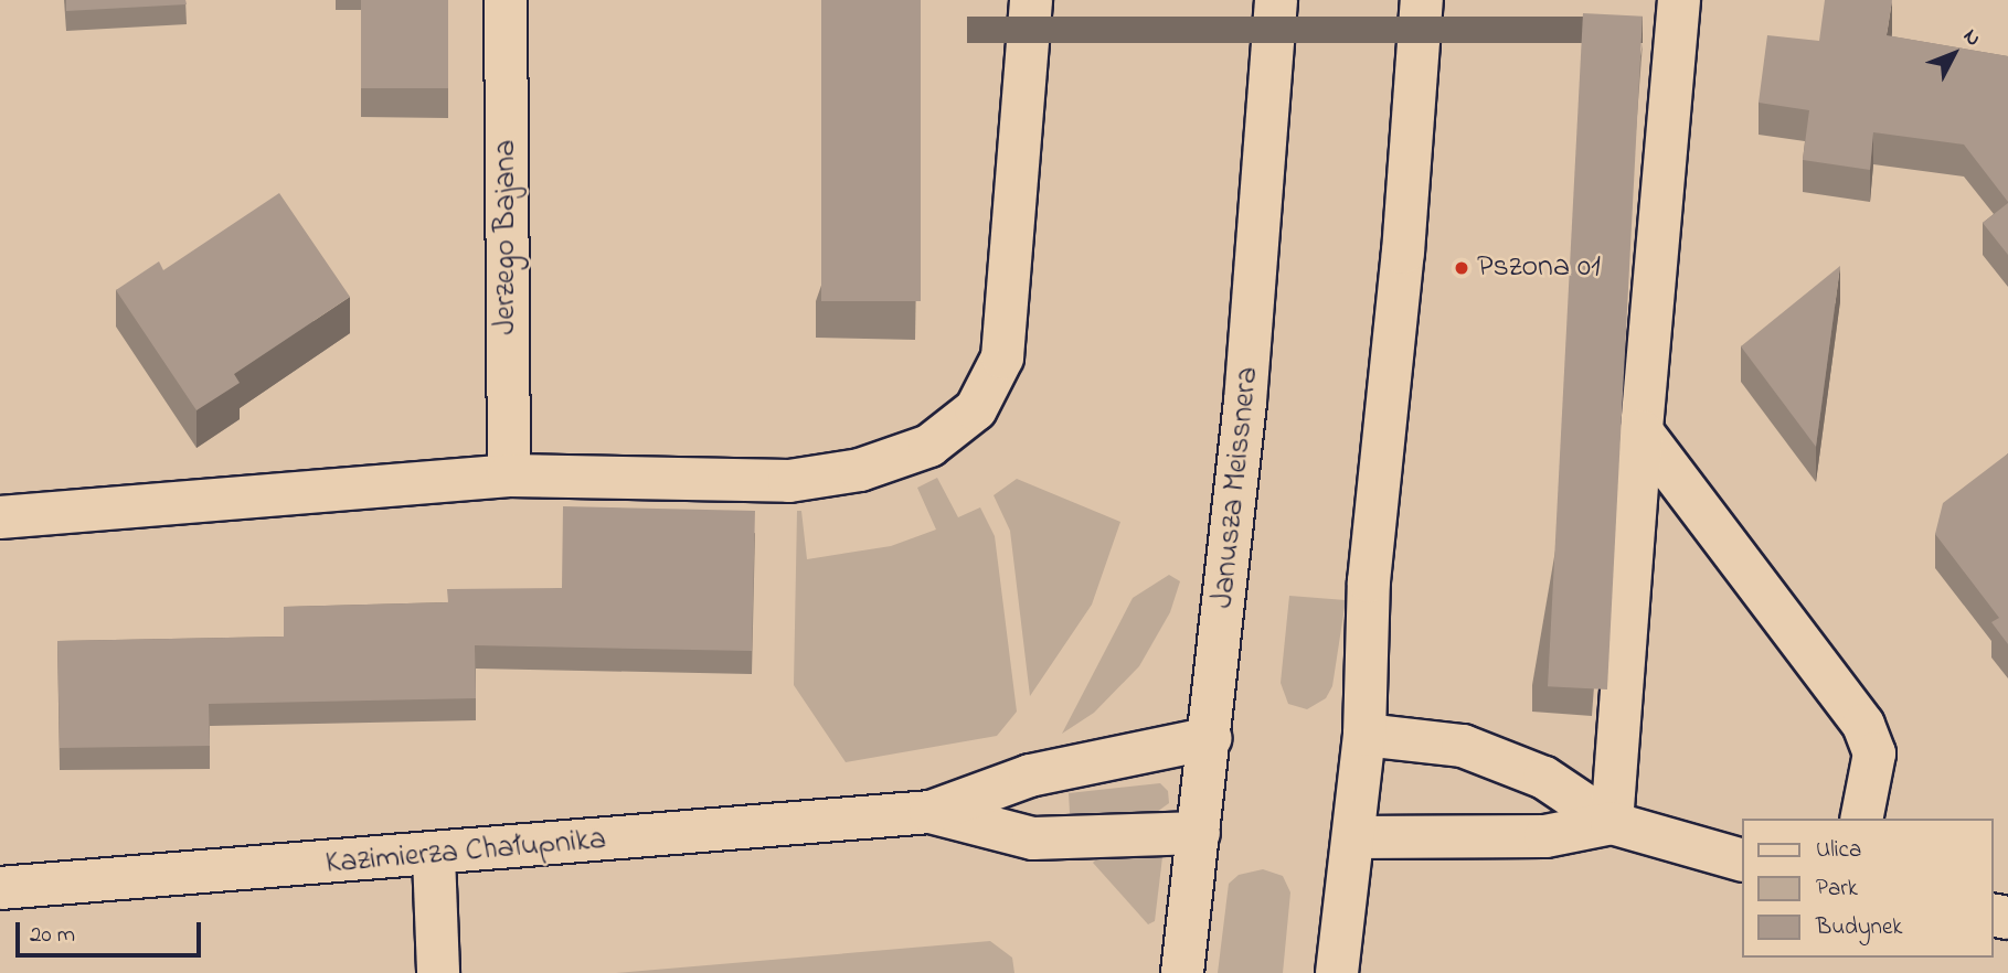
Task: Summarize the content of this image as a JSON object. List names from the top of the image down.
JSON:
{
  "streets": {
    "street": ["Jerzego Bajana", "Janusza Meissnera", "Kazimierza Chałupnika"]
  },
  "crossings": [
    ["Janusza Meissnera", "Kazimierza Chałupnika"]
  ],
  "places": ["Pszona 01"],
  "legend": ["Ulica", "Park", "Budynek"],
  "scale_bar": "20 m",
  "north": "top right"
}
